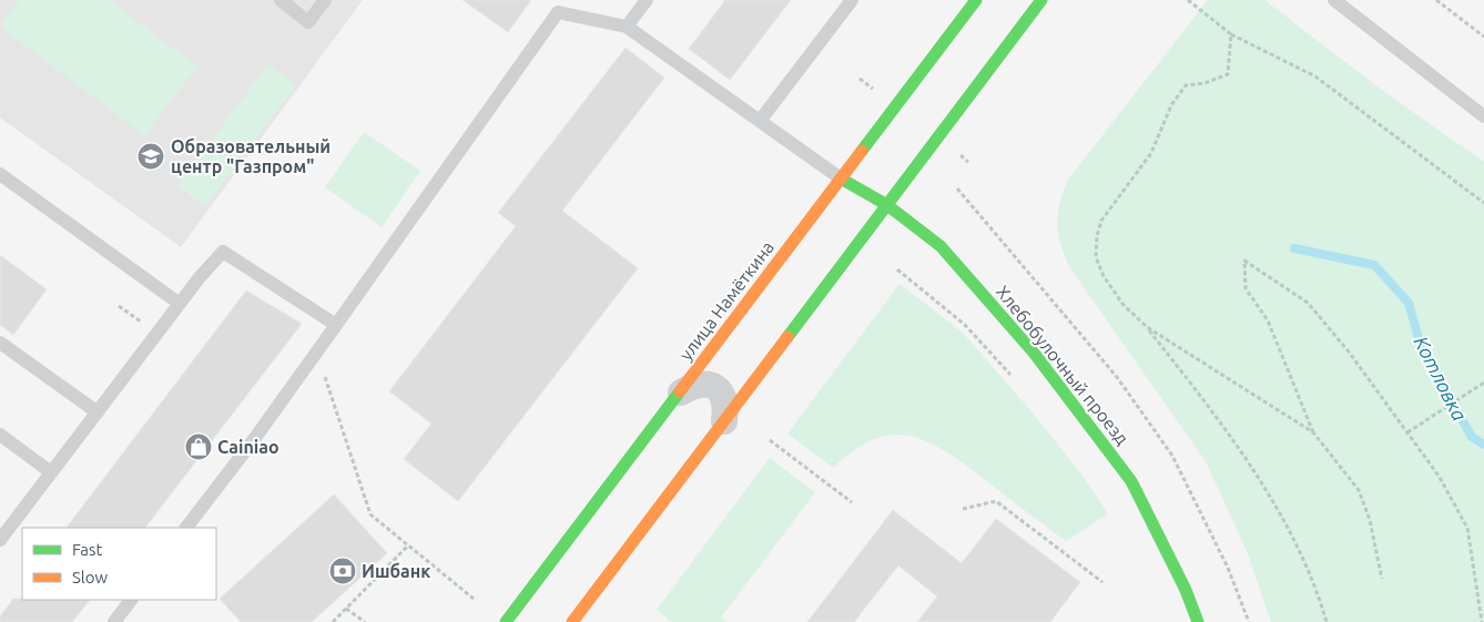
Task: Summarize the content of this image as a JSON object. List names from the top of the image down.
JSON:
{
  "streets": {
    "main road": ["улица Намёткина", "Хлебобулочный проезд"]
  },
  "crossings": [
    ["улица Намёткина", "Хлебобулочный проезд"]
  ],
  "water": ["Котловка"],
  "places": {
    "school or university": ["Образовательный центр \"Газпром\""],
    "shop": ["Cainiao"],
    "bank": ["Ишбанк"]
  },
  "legend": ["Fast", "Slow"]
}
